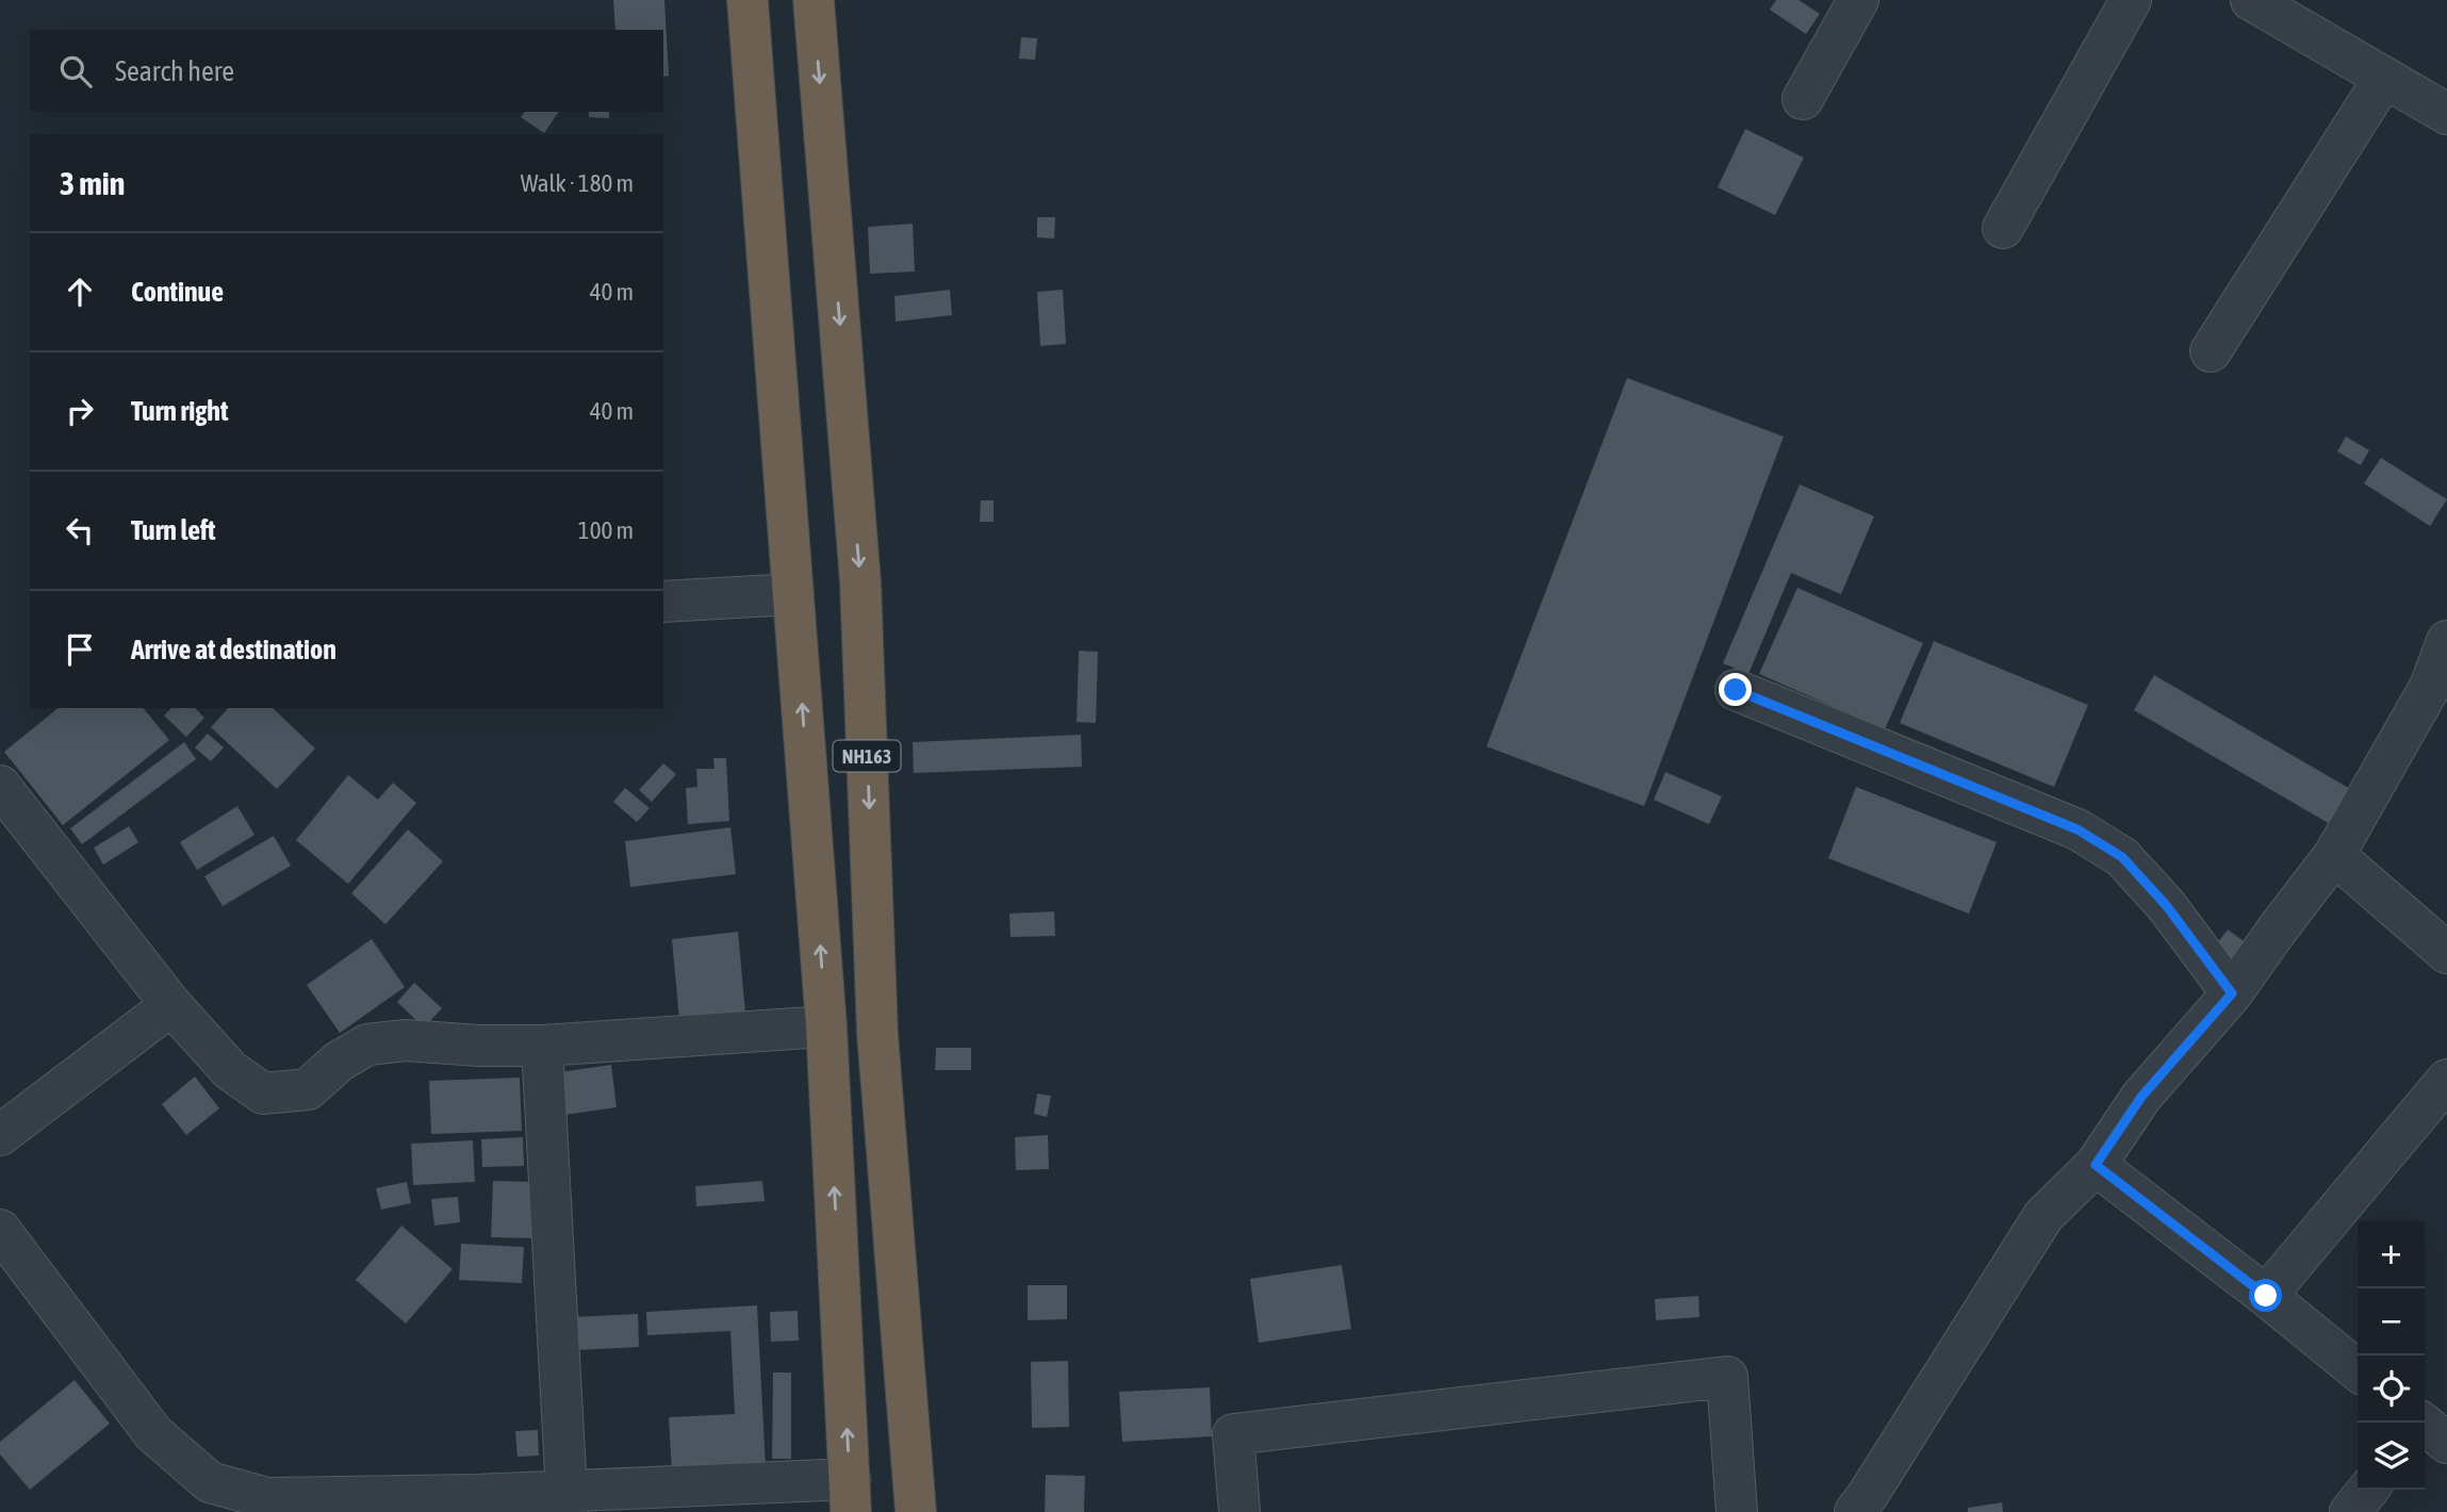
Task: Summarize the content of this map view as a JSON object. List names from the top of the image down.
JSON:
{
  "streets": {
    "highway": ["NH163"]
  },
  "page": {
    "search": "Search here",
    "heading": ["3 min", "Walk · 180 m"],
    "list": [
      ["Continue", "40 m"],
      ["Turn right", "40 m"],
      ["Turn left", "100 m"],
      "Arrive at destination"
    ],
    "map_buttons": ["+", "−"]
  }
}
